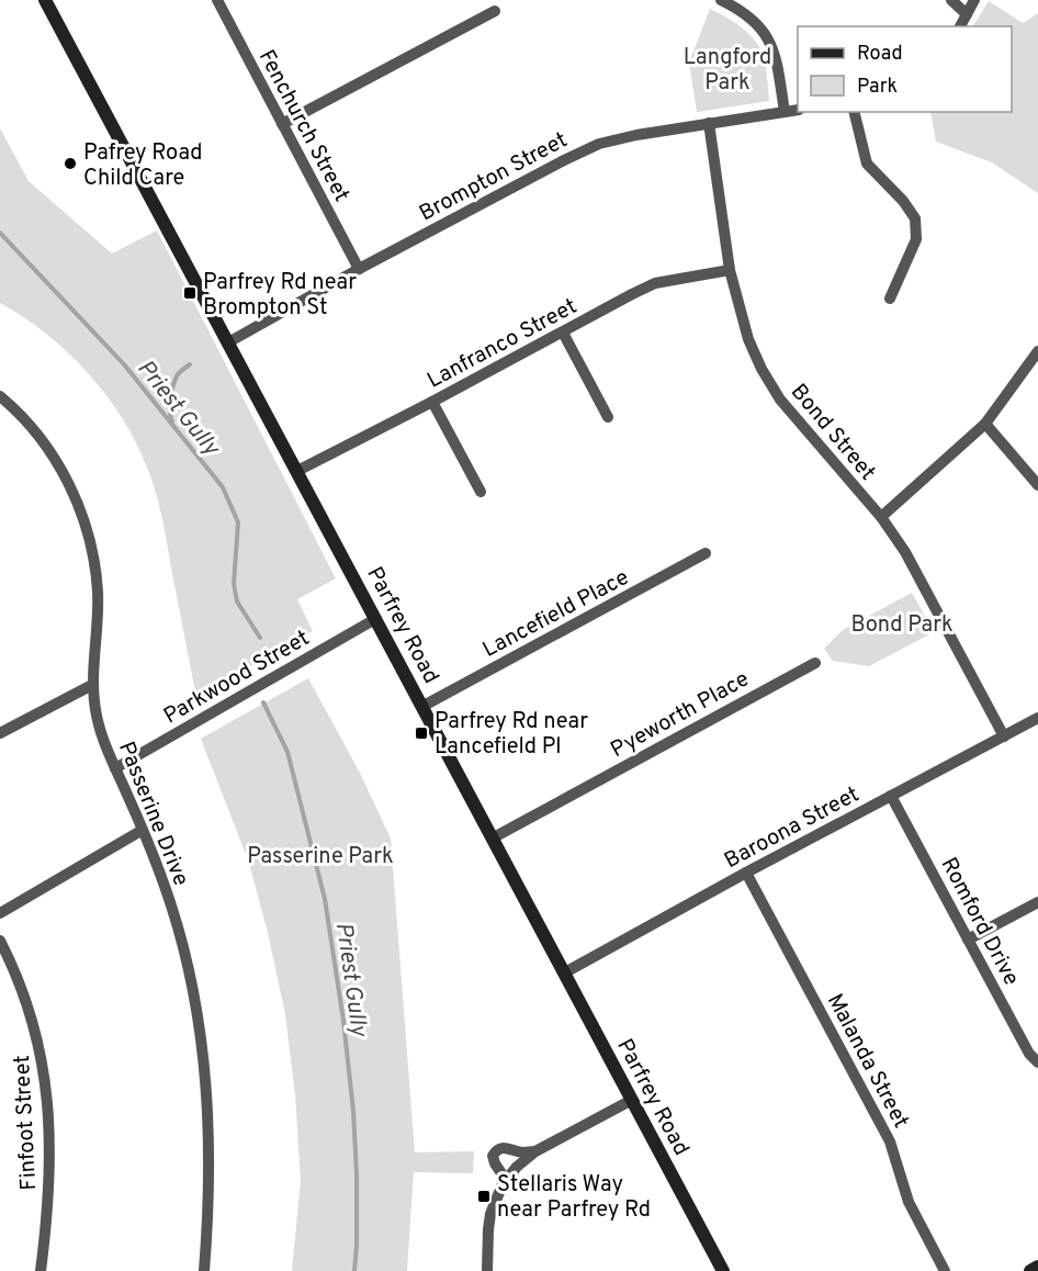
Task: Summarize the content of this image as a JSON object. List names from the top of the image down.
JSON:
{
  "streets": {
    "main road": ["Parfrey Road"],
    "street": [
      "Fenchurch Street",
      "Brompton Street",
      "Lanfranco Street",
      "Bond Street",
      "Lancefield Place",
      "Parkwood Street",
      "Pyeworth Place",
      "Passerine Drive",
      "Baroona Street",
      "Romford Drive",
      "Malanda Street",
      "Finfoot Street"
    ]
  },
  "crossings": [
    ["Fenchurch Street", "Brompton Street"],
    ["Brompton Street", "Bond Street"],
    ["Brompton Street", "Parfrey Road"],
    ["Lanfranco Street", "Bond Street"],
    ["Lanfranco Street", "Parfrey Road"],
    ["Bond Street", "Baroona Street"],
    ["Lancefield Place", "Parfrey Road"],
    ["Parfrey Road", "Parkwood Street"],
    ["Parfrey Road", "Pyeworth Place"],
    ["Parfrey Road", "Baroona Street"],
    ["Parkwood Street", "Passerine Drive"],
    ["Baroona Street", "Romford Drive"],
    ["Baroona Street", "Malanda Street"]
  ],
  "water": ["Priest Gully"],
  "parks": ["Langford Park", "Bond Park", "Passerine Park"],
  "places": {
    "other": ["Pafrey Road Child Care"],
    "transit": ["Parfrey Rd near Brompton St", "Parfrey Rd near Lancefield Pl", "Stellaris Way near Parfrey Rd"]
  },
  "legend": ["Road", "Park"]
}
